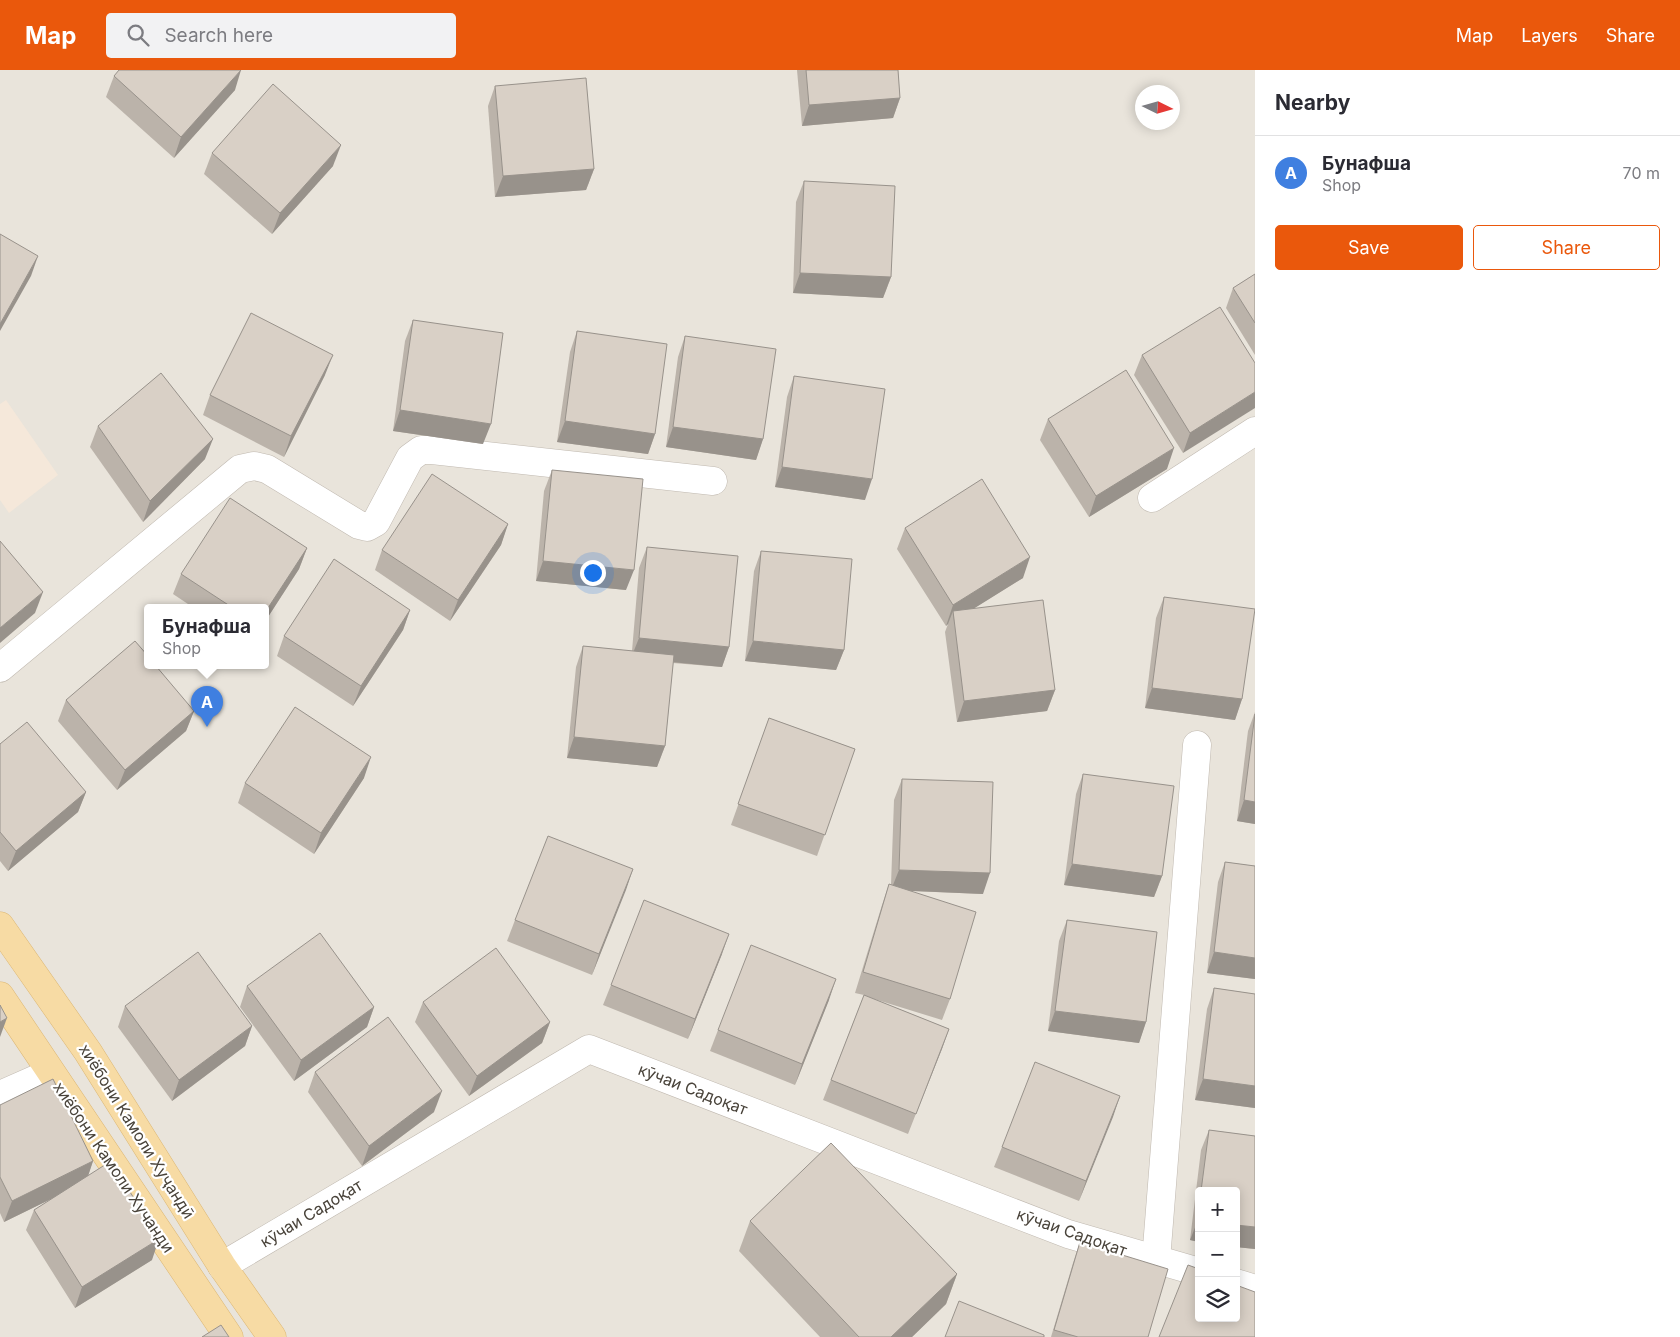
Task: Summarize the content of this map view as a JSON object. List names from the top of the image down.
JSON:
{
  "streets": {
    "main road": ["хиёбони Камоли Хуҷандӣ", "хиёбони Камоли Хучанди"],
    "street": ["кӯчаи Садоқат"]
  },
  "crossings": [
    ["кӯчаи Садоқат", "хиёбони Камоли Хуҷандӣ"]
  ],
  "north": "right",
  "page": {
    "header": "Map",
    "search": "Search here",
    "nav": ["Map", "Layers", "Share"],
    "heading": "Nearby",
    "list": [
      {
        "mark": "A",
        "name": "Бунафша",
        "note": "Shop",
        "value": "70 m"
      }
    ],
    "buttons": ["Save", "Share"],
    "popup": ["Бунафша", "Shop"],
    "pins": "A",
    "map_buttons": ["+", "−"]
  }
}
